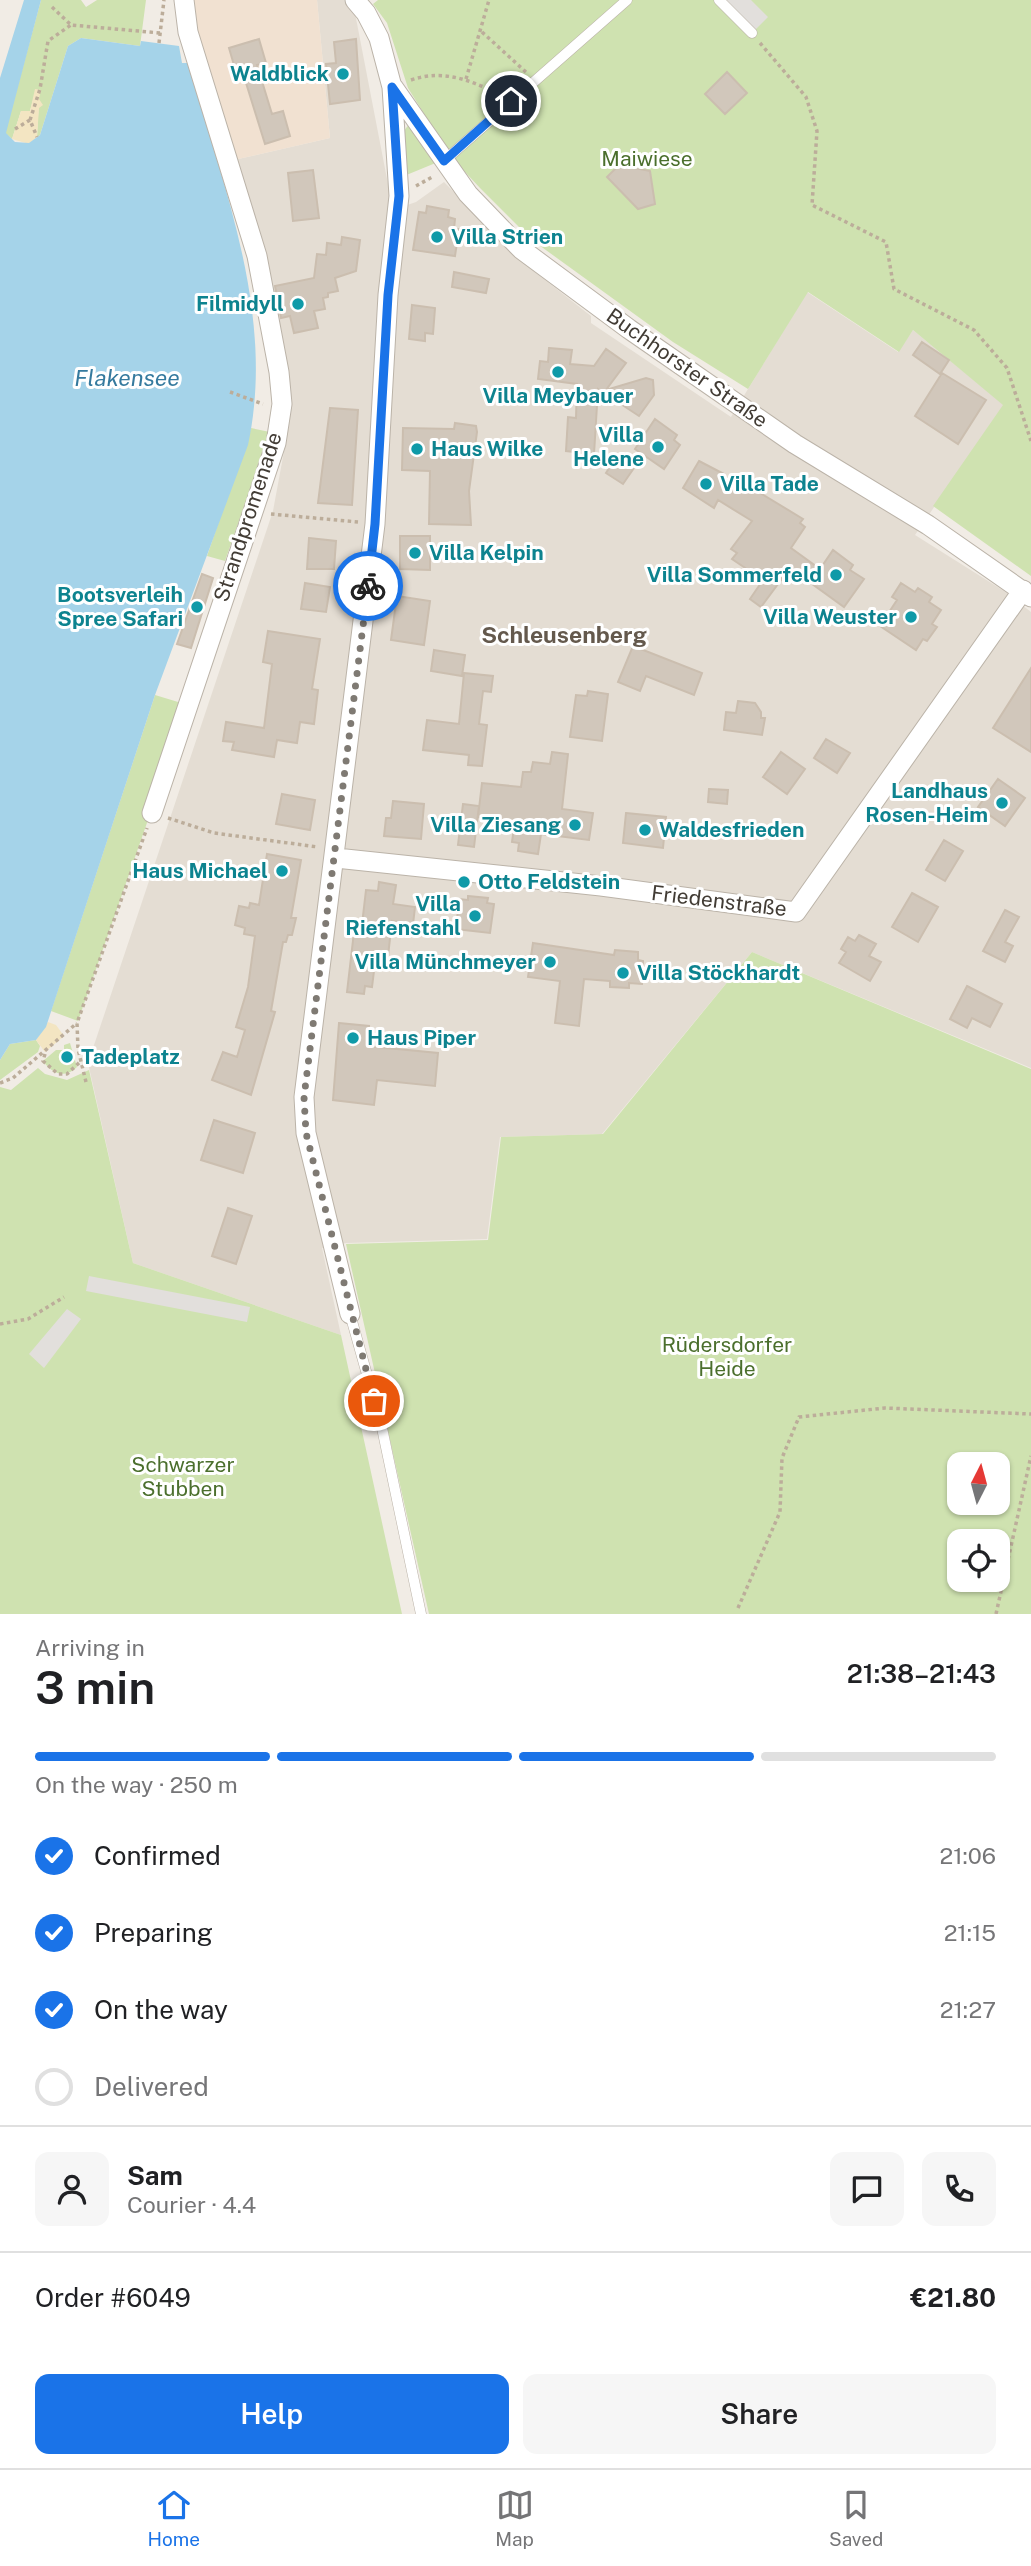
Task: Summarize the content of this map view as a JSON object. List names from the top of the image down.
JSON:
{
  "streets": {
    "street": ["Buchhorster Straße", "Strandpromenade", "Friedenstraße"]
  },
  "crossings": [
    ["Buchhorster Straße", "Friedenstraße"]
  ],
  "districts": ["Schleusenberg"],
  "water": ["Flakensee"],
  "parks": ["Maiwiese", "Rüdersdorfer Heide", "Schwarzer Stubben"],
  "places": [
    "Waldblick",
    "Villa Strien",
    "Filmidyll",
    "Villa Meybauer",
    "Villa Helene",
    "Haus Wilke",
    "Villa Tade",
    "Villa Kelpin",
    "Villa Sommerfeld",
    "Bootsverleih Spree Safari",
    "Villa Weuster",
    "Landhaus Rosen-Heim",
    "Villa Ziesang",
    "Waldesfrieden",
    "Haus Michael",
    "Otto Feldstein",
    "Villa Riefenstahl",
    "Villa Münchmeyer",
    "Villa Stöckhardt",
    "Haus Piper",
    "Tadeplatz"
  ],
  "north": "top",
  "page": {
    "heading": ["3 min", "Arriving in", "21:38–21:43"],
    "panel": [
      "Sam",
      "Courier · 4.4",
      "Order #6049",
      "€21.80"
    ],
    "bar": "On the way · 250 m",
    "list": [
      ["Confirmed", "21:06"],
      ["Preparing", "21:15"],
      ["On the way", "21:27"],
      "Delivered"
    ],
    "buttons": ["Help", "Share"],
    "tabs": ["Home", "Map", "Saved"]
  }
}
